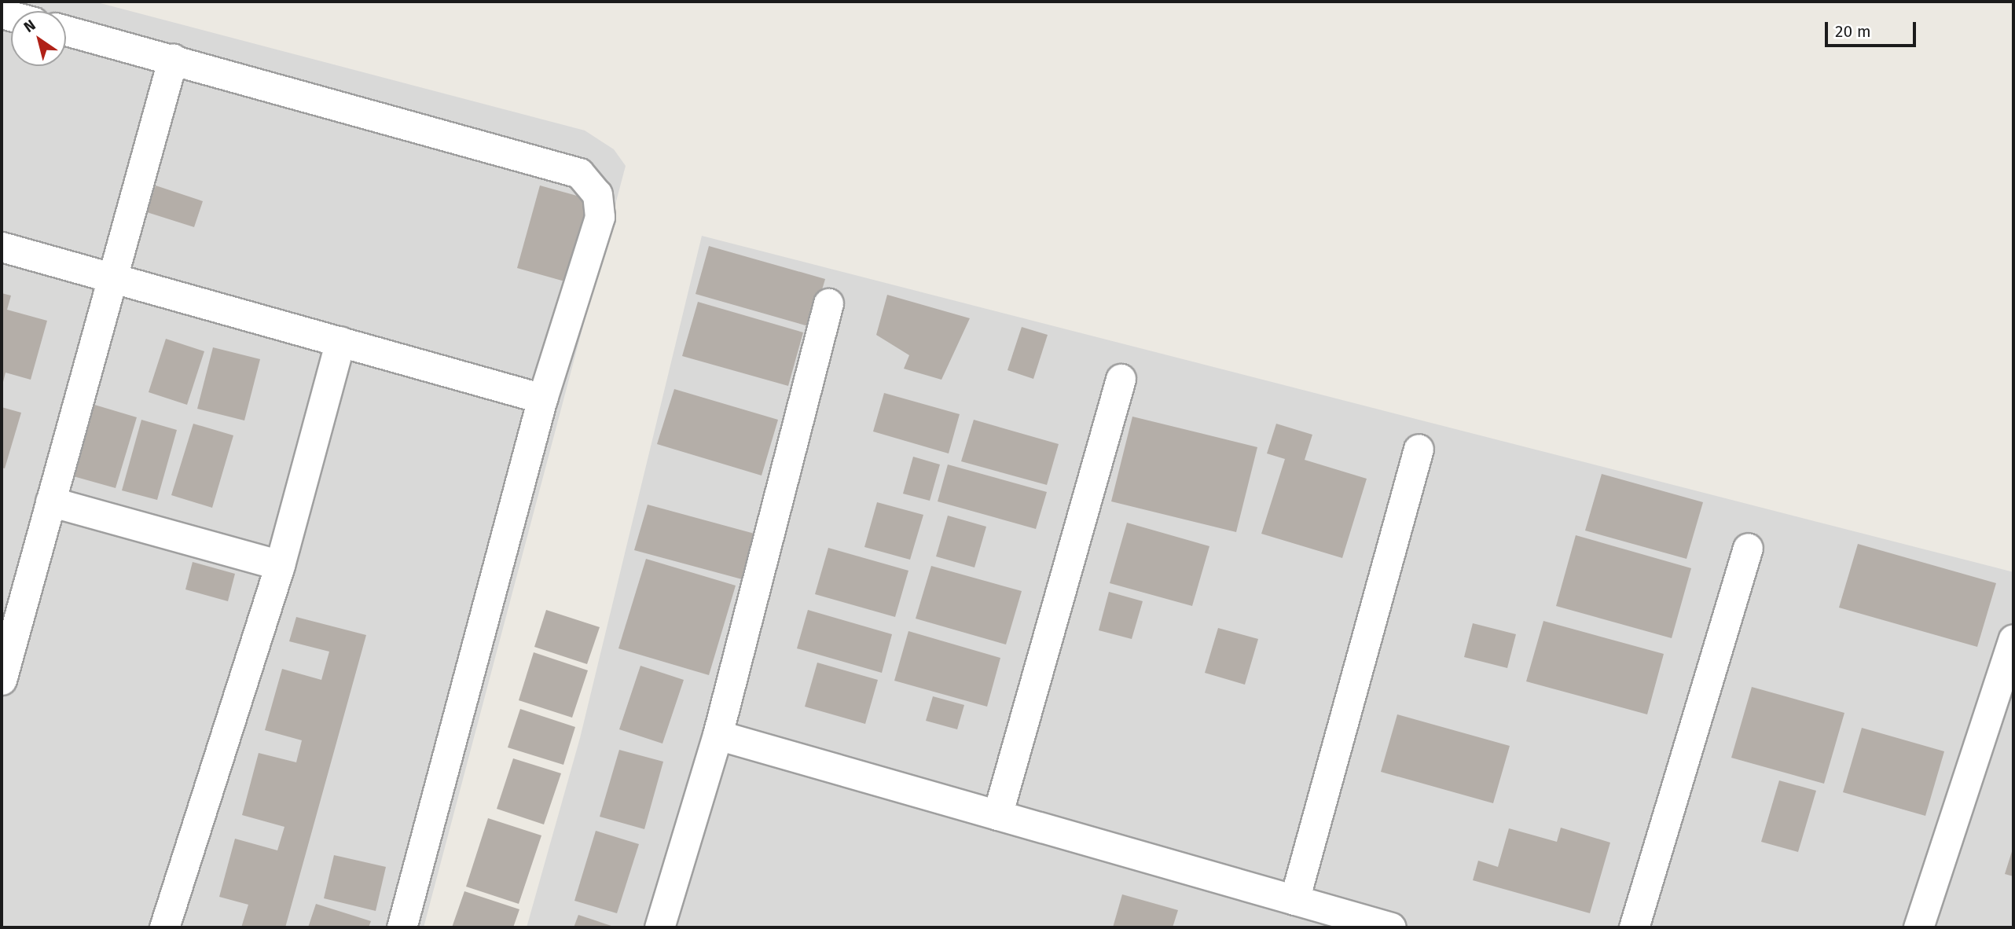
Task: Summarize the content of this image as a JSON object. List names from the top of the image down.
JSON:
{
  "scale_bar": "20 m",
  "north": "top left"
}
